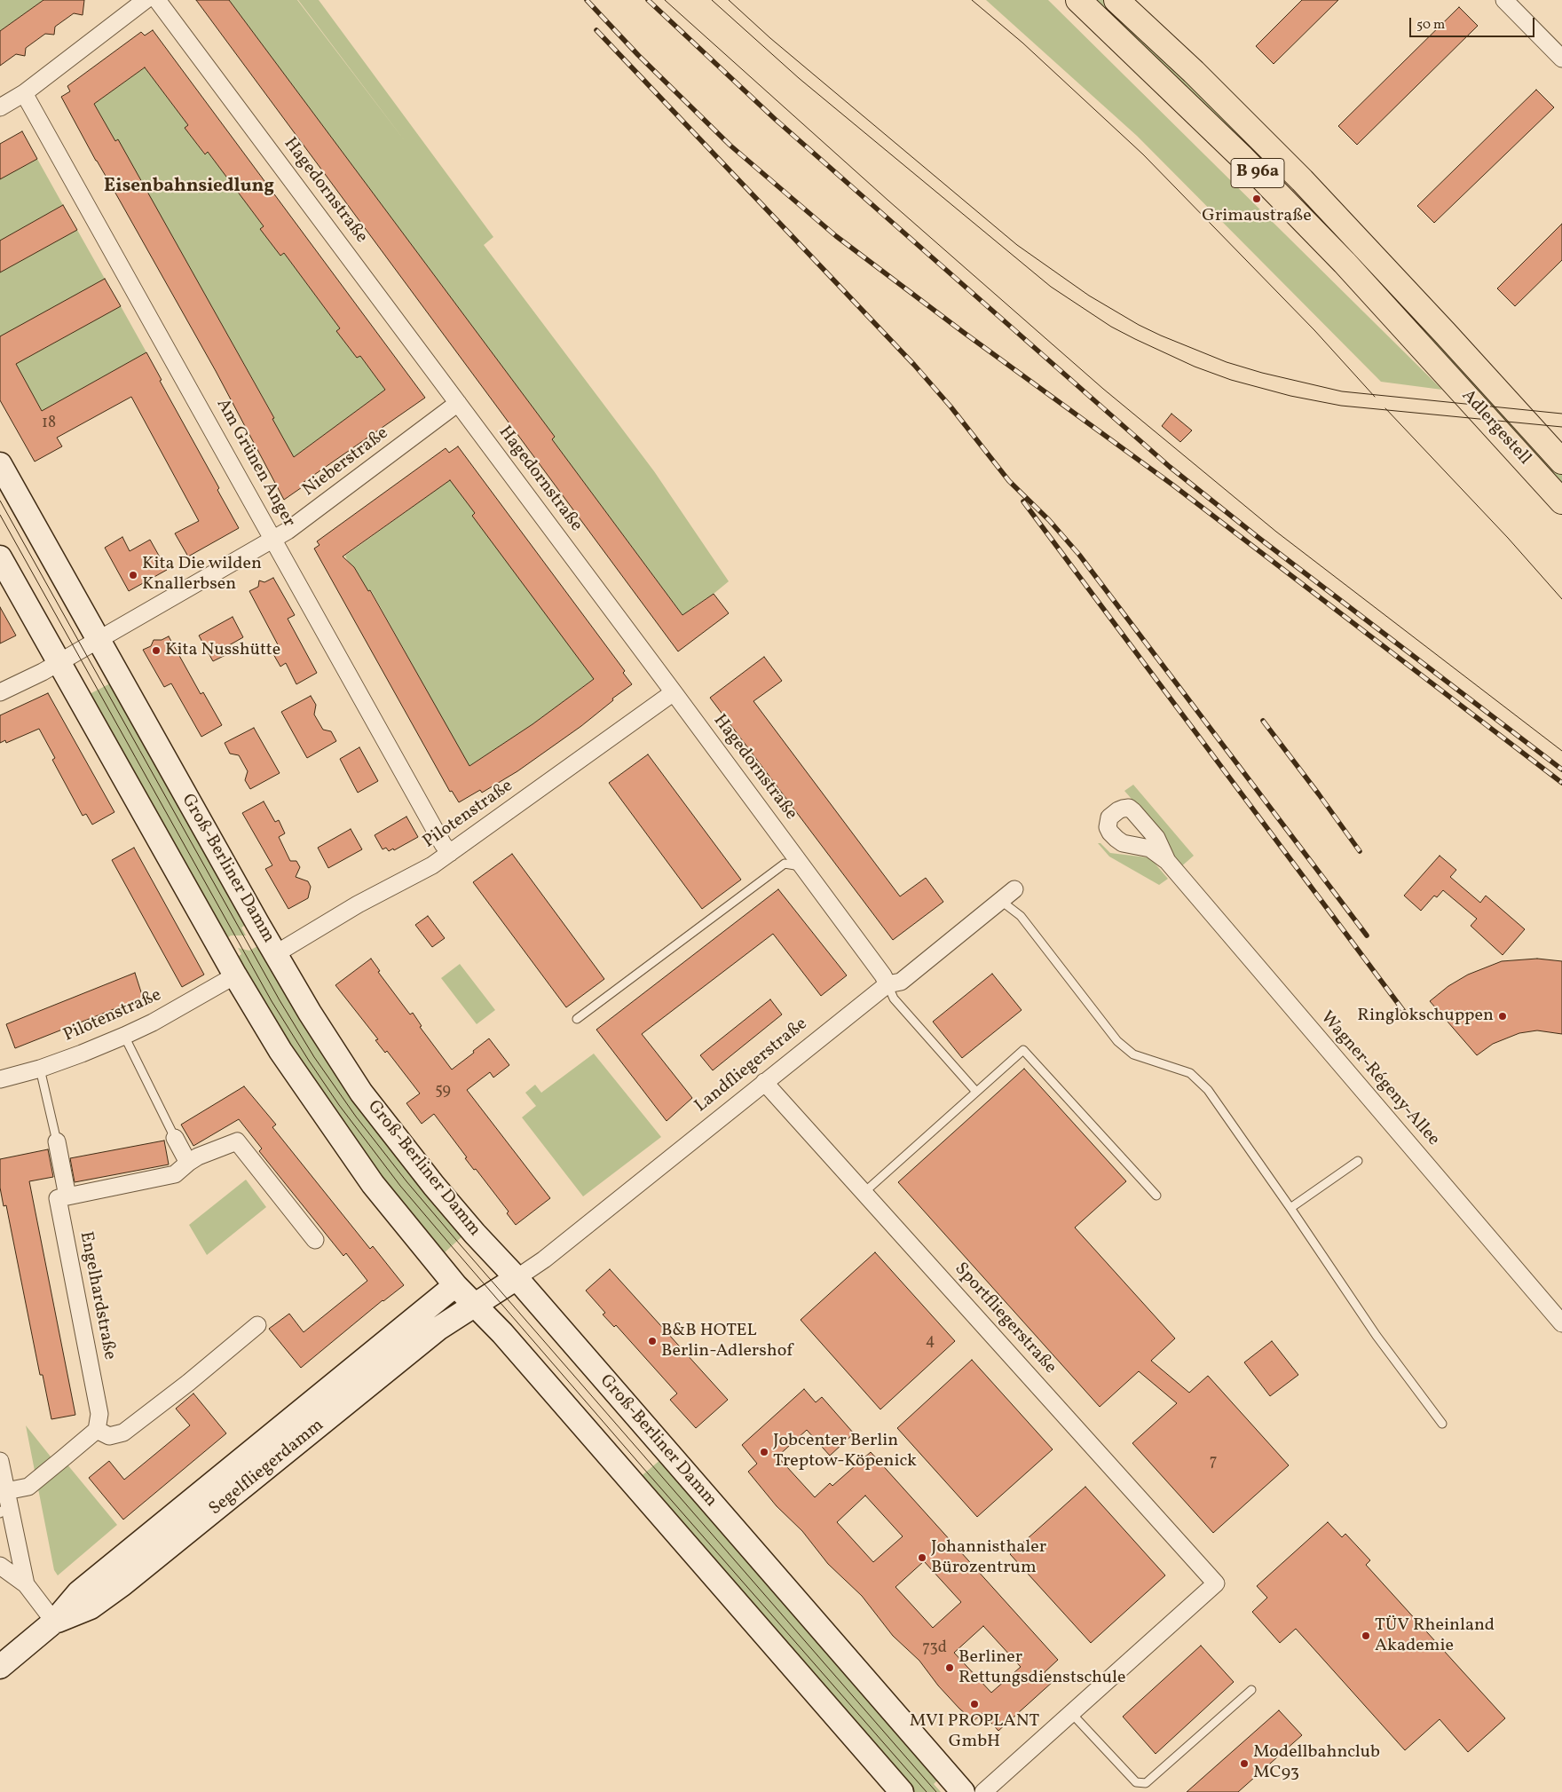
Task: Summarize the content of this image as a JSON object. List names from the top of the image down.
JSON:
{
  "streets": {
    "main road": [
      "B 96a",
      "Adlergestell",
      "Groß-Berliner Damm",
      "Segelfliegerdamm"
    ],
    "street": [
      "Hagedornstraße",
      "Nieberstraße",
      "Am Grünen Anger",
      "Pilotenstraße",
      "Landfliegerstraße",
      "Wagner-Régeny-Allee",
      "Engelhardstraße",
      "Sportfliegerstraße"
    ]
  },
  "crossings": [
    ["B 96a", "Adlergestell"],
    ["Hagedornstraße", "Nieberstraße"],
    ["Hagedornstraße", "Pilotenstraße"],
    ["Hagedornstraße", "Landfliegerstraße"],
    ["Nieberstraße", "Am Grünen Anger"],
    ["Nieberstraße", "Groß-Berliner Damm"],
    ["Am Grünen Anger", "Pilotenstraße"],
    ["Pilotenstraße", "Groß-Berliner Damm"],
    ["Groß-Berliner Damm", "Landfliegerstraße"],
    ["Groß-Berliner Damm", "Segelfliegerdamm"],
    ["Landfliegerstraße", "Sportfliegerstraße"],
    ["Landfliegerstraße", "Segelfliegerdamm"]
  ],
  "districts": ["Eisenbahnsiedlung"],
  "places": [
    "Grimaustraße",
    "Kita Die wilden Knallerbsen",
    "Kita Nusshütte",
    "Ringlokschuppen",
    "B&B HOTEL Berlin-Adlershof",
    "Jobcenter Berlin Treptow-Köpenick",
    "Johannisthaler Bürozentrum",
    "TÜV Rheinland Akademie",
    "Berliner Rettungsdienstschule",
    "MVI PROPLANT GmbH",
    "Modellbahnclub MC93"
  ],
  "house_numbers": [
    "18",
    "59",
    "4",
    "7",
    "73d"
  ],
  "scale_bar": "50 m"
}
